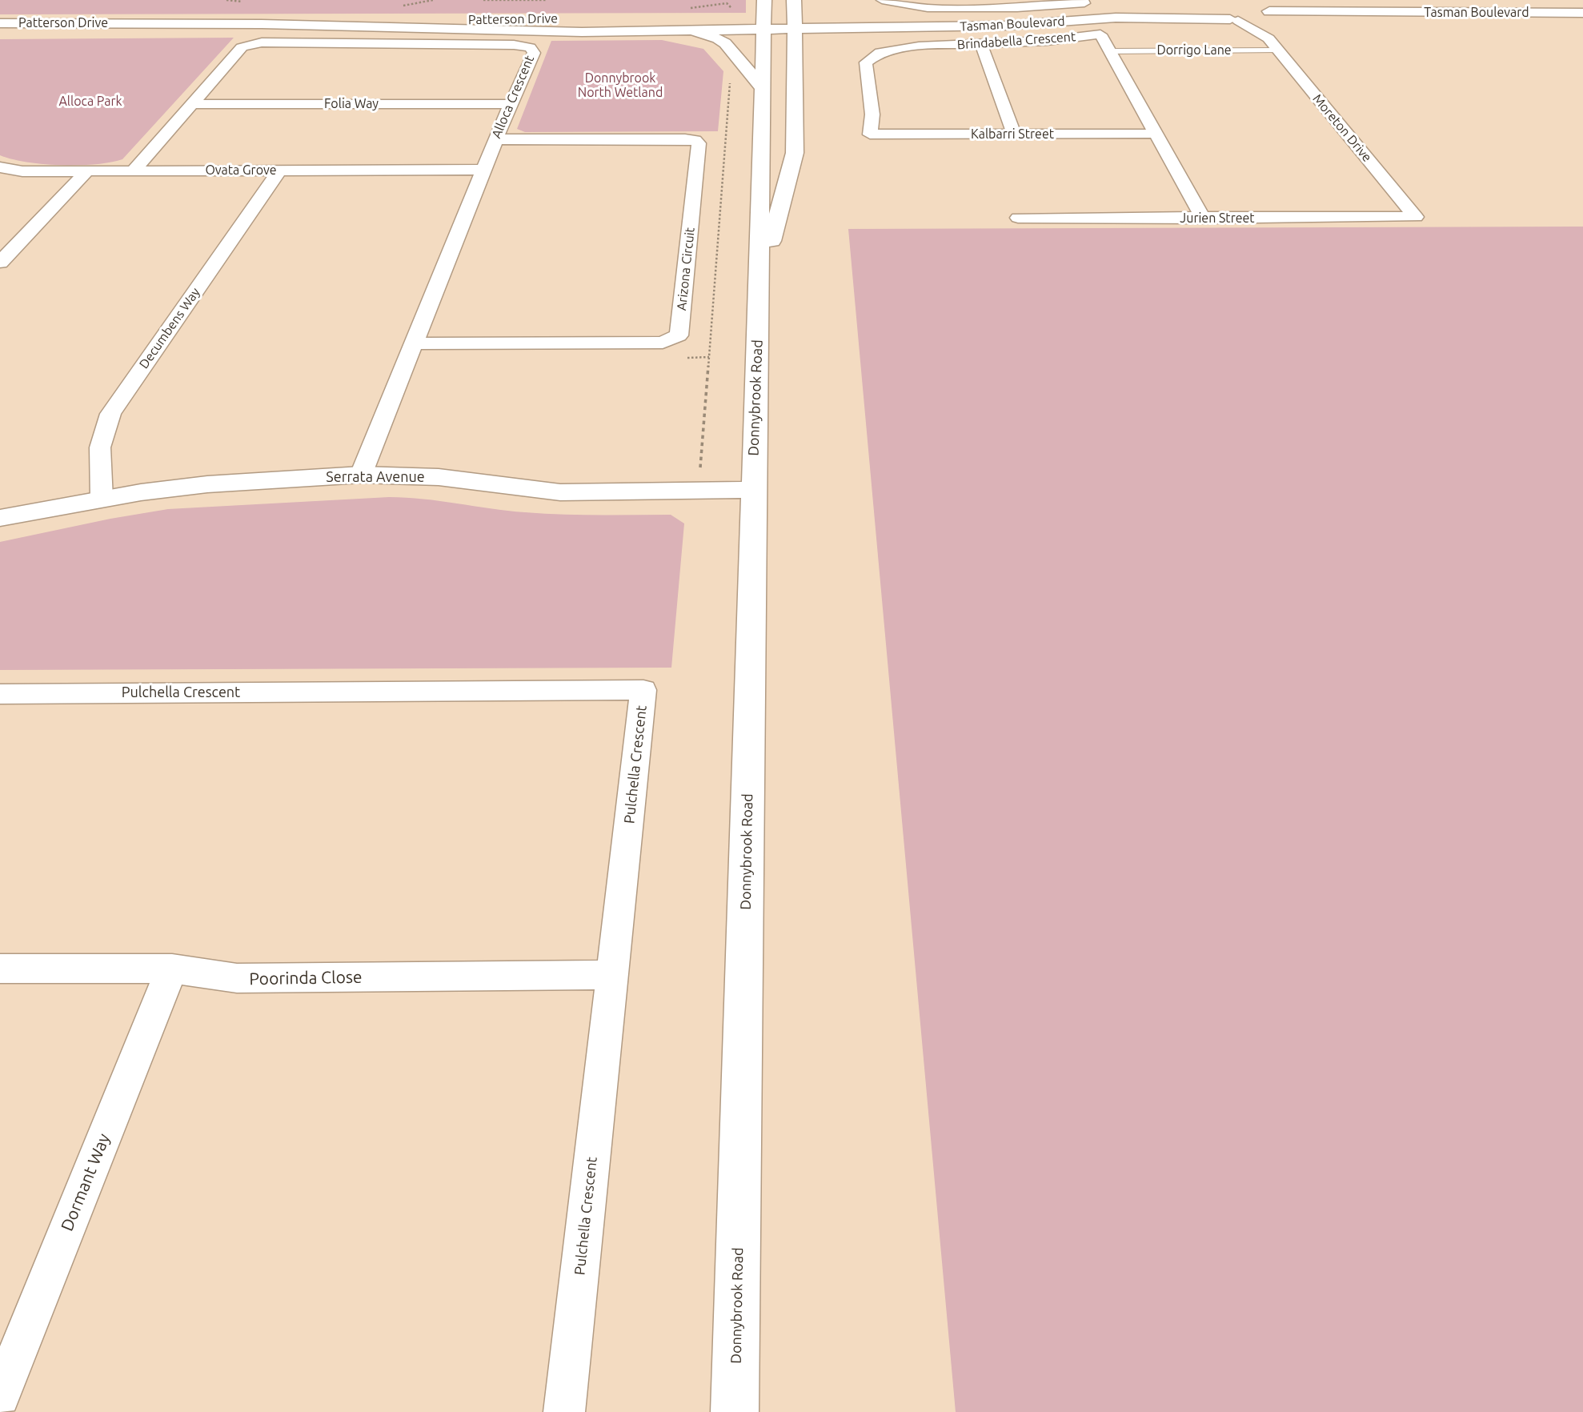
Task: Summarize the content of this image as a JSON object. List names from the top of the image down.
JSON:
{
  "streets": {
    "street": [
      "Tasman Boulevard",
      "Patterson Drive",
      "Brindabella Crescent",
      "Alloca Crescent",
      "Folia Way",
      "Moreton Drive",
      "Kalbarri Street",
      "Ovata Grove",
      "Jurien Street",
      "Arizona Circuit",
      "Decumbens Way",
      "Donnybrook Road",
      "Serrata Avenue",
      "Pulchella Crescent",
      "Poorinda Close",
      "Dormant Way"
    ],
    "lane": ["Dorrigo Lane"]
  },
  "crossings": [
    ["Tasman Boulevard", "Moreton Drive"],
    ["Tasman Boulevard", "Donnybrook Road"],
    ["Patterson Drive", "Donnybrook Road"],
    ["Brindabella Crescent", "Dorrigo Lane"],
    ["Brindabella Crescent", "Kalbarri Street"],
    ["Brindabella Crescent", "Jurien Street"],
    ["Dorrigo Lane", "Moreton Drive"],
    ["Alloca Crescent", "Folia Way"],
    ["Alloca Crescent", "Ovata Grove"],
    ["Alloca Crescent", "Arizona Circuit"],
    ["Alloca Crescent", "Serrata Avenue"],
    ["Moreton Drive", "Jurien Street"],
    ["Ovata Grove", "Decumbens Way"],
    ["Decumbens Way", "Serrata Avenue"],
    ["Donnybrook Road", "Serrata Avenue"],
    ["Pulchella Crescent", "Poorinda Close"],
    ["Poorinda Close", "Dormant Way"]
  ],
  "parks": ["Donnybrook North Wetland", "Alloca Park"]
}
